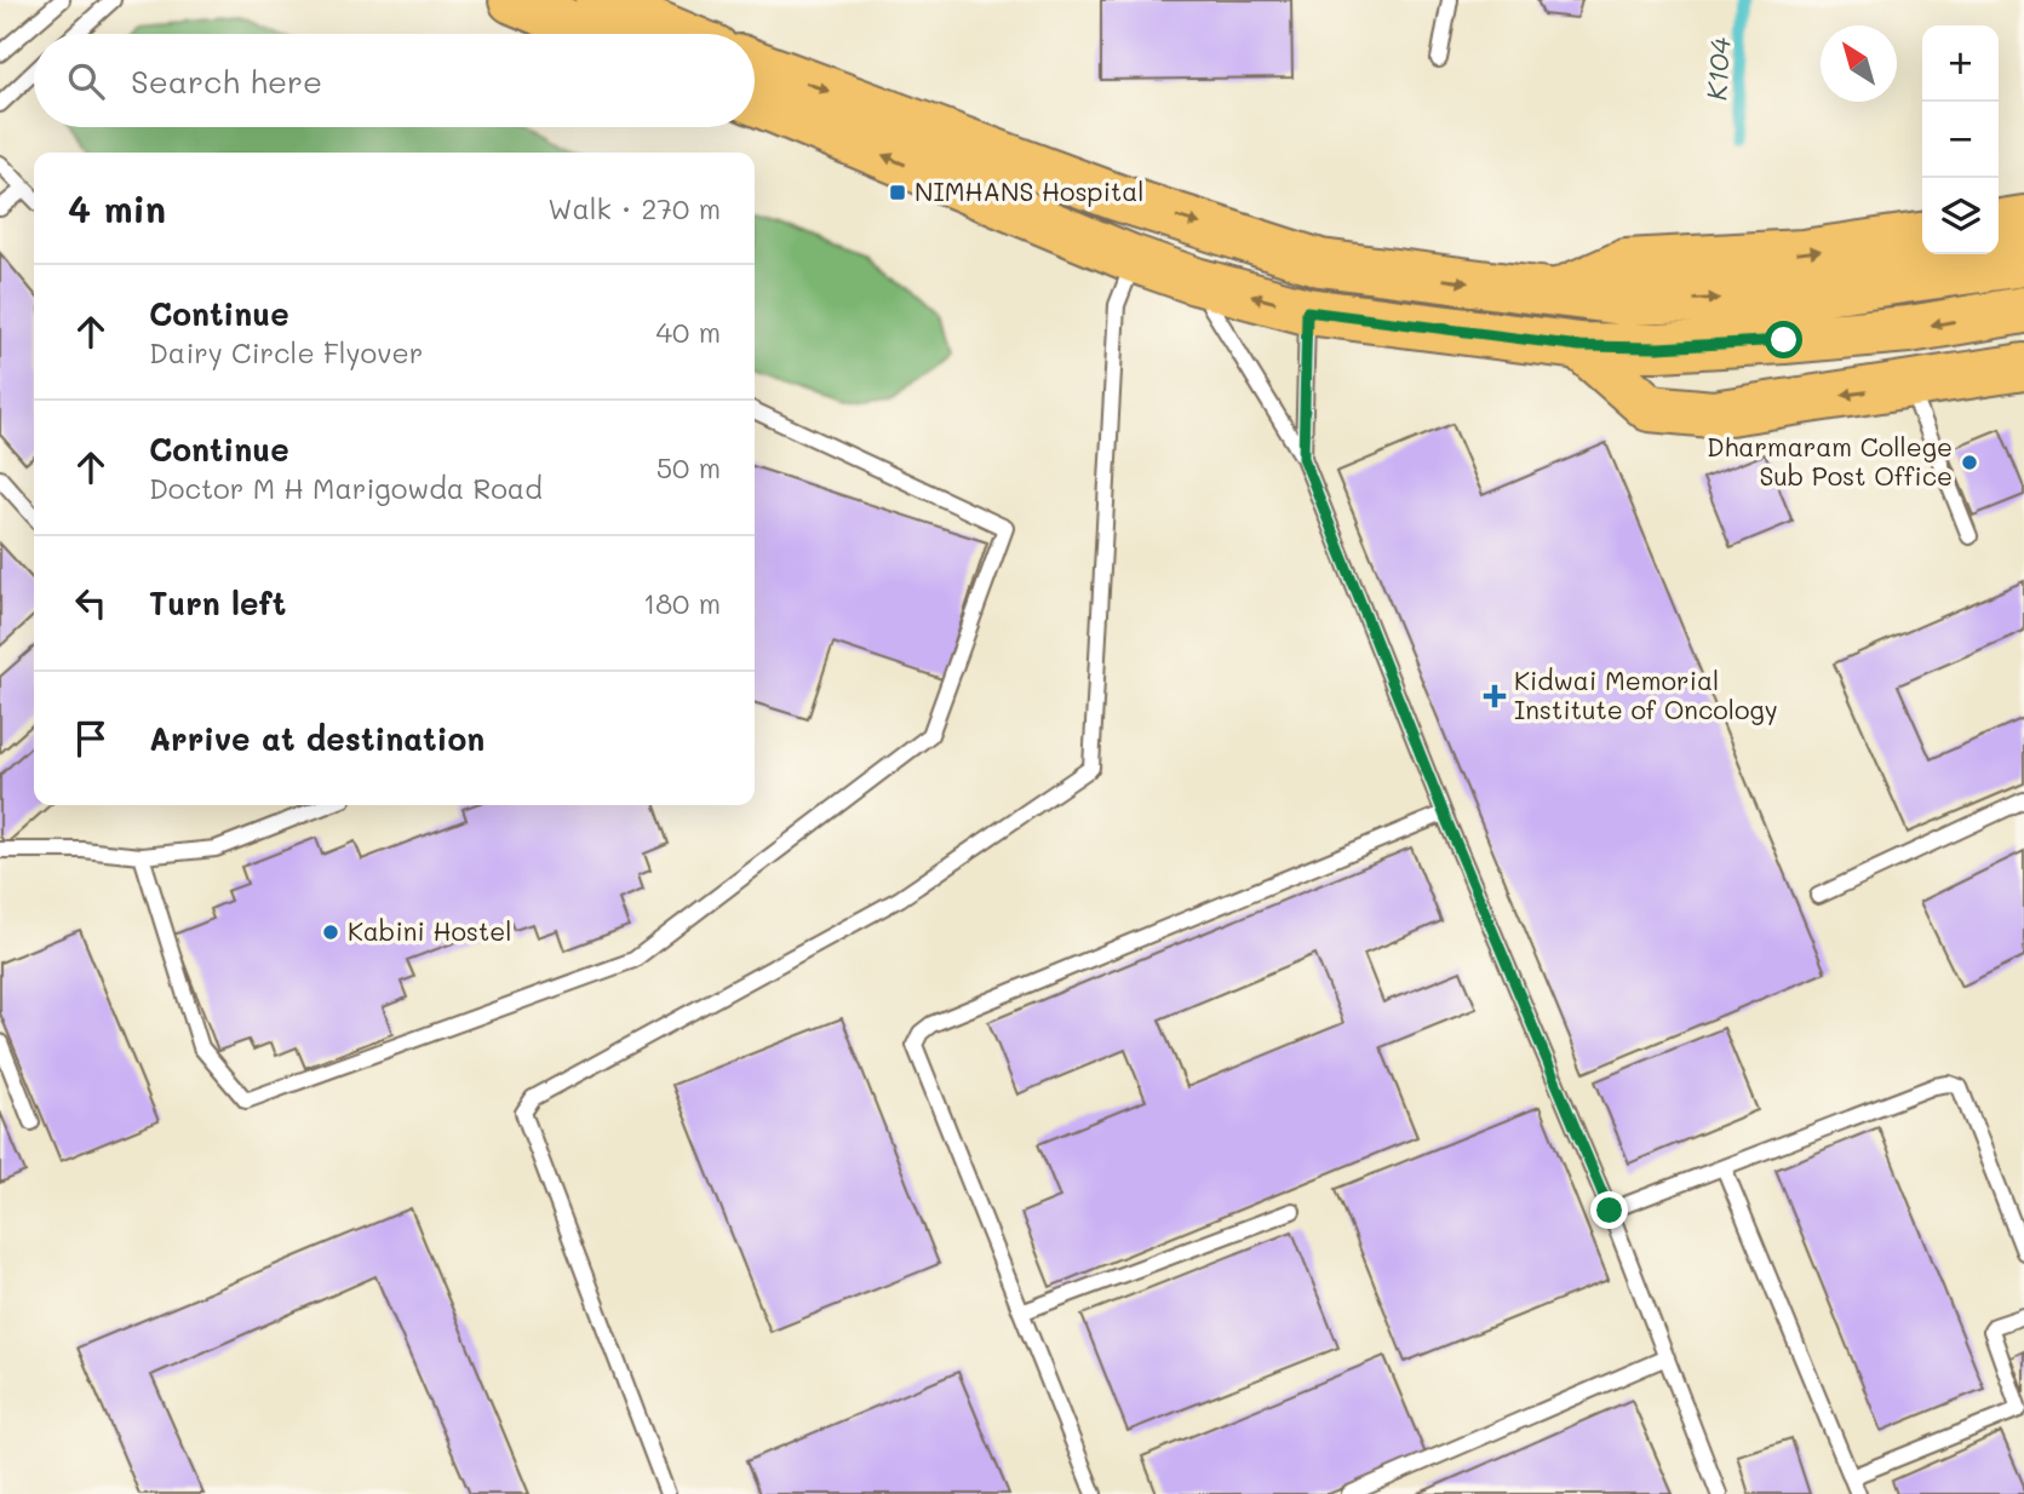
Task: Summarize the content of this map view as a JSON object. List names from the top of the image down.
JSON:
{
  "water": ["K104"],
  "places": {
    "transit": ["NIMHANS Hospital"],
    "other": ["Dharmaram College Sub Post Office", "Kabini Hostel"],
    "health": ["Kidwai Memorial Institute of Oncology"]
  },
  "north": "top left",
  "page": {
    "map_buttons": ["+", "−"],
    "search": "Search here",
    "heading": ["4 min", "Walk · 270 m"],
    "list": [
      ["Continue", "Dairy Circle Flyover", "40 m"],
      ["Continue", "Doctor M H Marigowda Road", "50 m"],
      ["Turn left", "180 m"],
      "Arrive at destination"
    ]
  }
}
